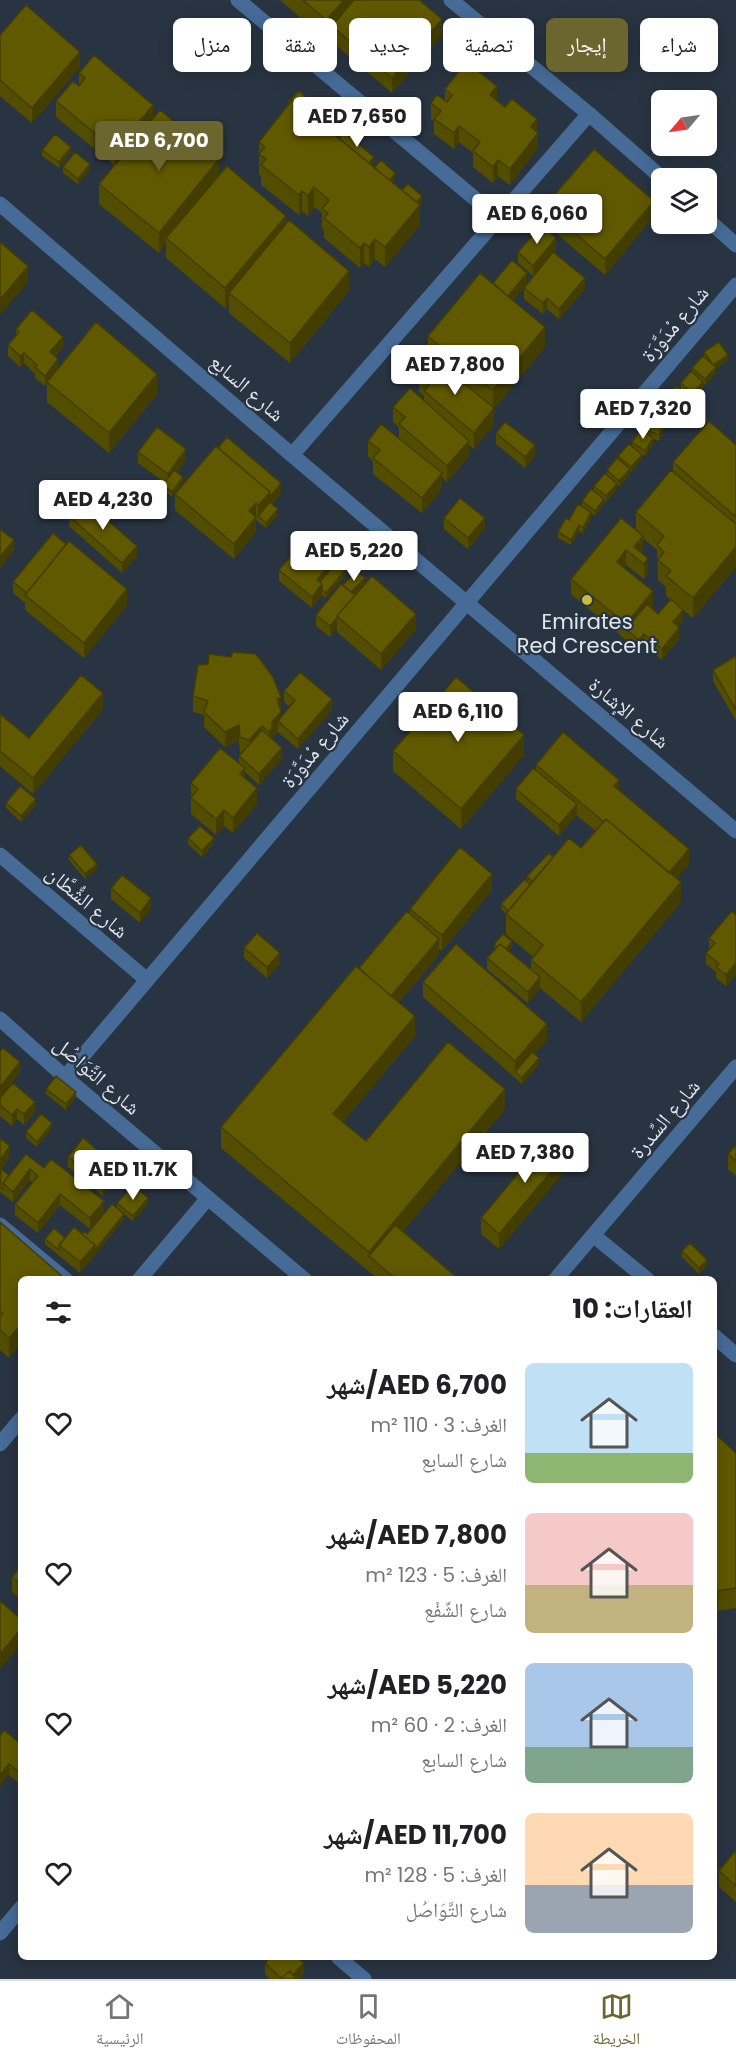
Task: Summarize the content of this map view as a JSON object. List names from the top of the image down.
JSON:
{
  "streets": {
    "street": [
      "شارع مْدَوَّرَة",
      "شارع السابع",
      "شارع الإشارة",
      "شارع الشُّطَّان",
      "شارع التَّوَاصُل",
      "شارع السِّدرة"
    ]
  },
  "crossings": [
    ["شارع مْدَوَّرَة", "شارع السابع"],
    ["شارع مْدَوَّرَة", "شارع الإشارة"],
    ["شارع مْدَوَّرَة", "شارع الشُّطَّان"],
    ["شارع مْدَوَّرَة", "شارع التَّوَاصُل"],
    ["شارع السابع", "شارع الإشارة"]
  ],
  "places": ["Emirates Red Crescent"],
  "north": "bottom left",
  "page": {
    "chip": [
      "شراء",
      "إيجار",
      "تصفية",
      "جديد",
      "شقة",
      "منزل"
    ],
    "price": [
      "AED 7,650",
      "AED 6,700",
      "AED 6,060",
      "AED 7,800",
      "AED 7,320",
      "AED 4,230",
      "AED 5,220",
      "AED 6,110",
      "AED 7,380",
      "AED 11.7K"
    ],
    "heading": "العقارات: 10",
    "list": [
      {
        "name": "AED 6,700/شهر",
        "note": "الغرف: 3 · 110 m² · شارع السابع"
      },
      {
        "name": "AED 7,800/شهر",
        "note": "الغرف: 5 · 123 m² · شارع الشَّفْع"
      },
      {
        "name": "AED 5,220/شهر",
        "note": "الغرف: 2 · 60 m² · شارع السابع"
      },
      {
        "name": "AED 11,700/شهر",
        "note": "الغرف: 5 · 128 m² · شارع التَّوَاصُل"
      }
    ],
    "tabs": ["الخريطة", "المحفوظات", "الرئيسية"]
  }
}
